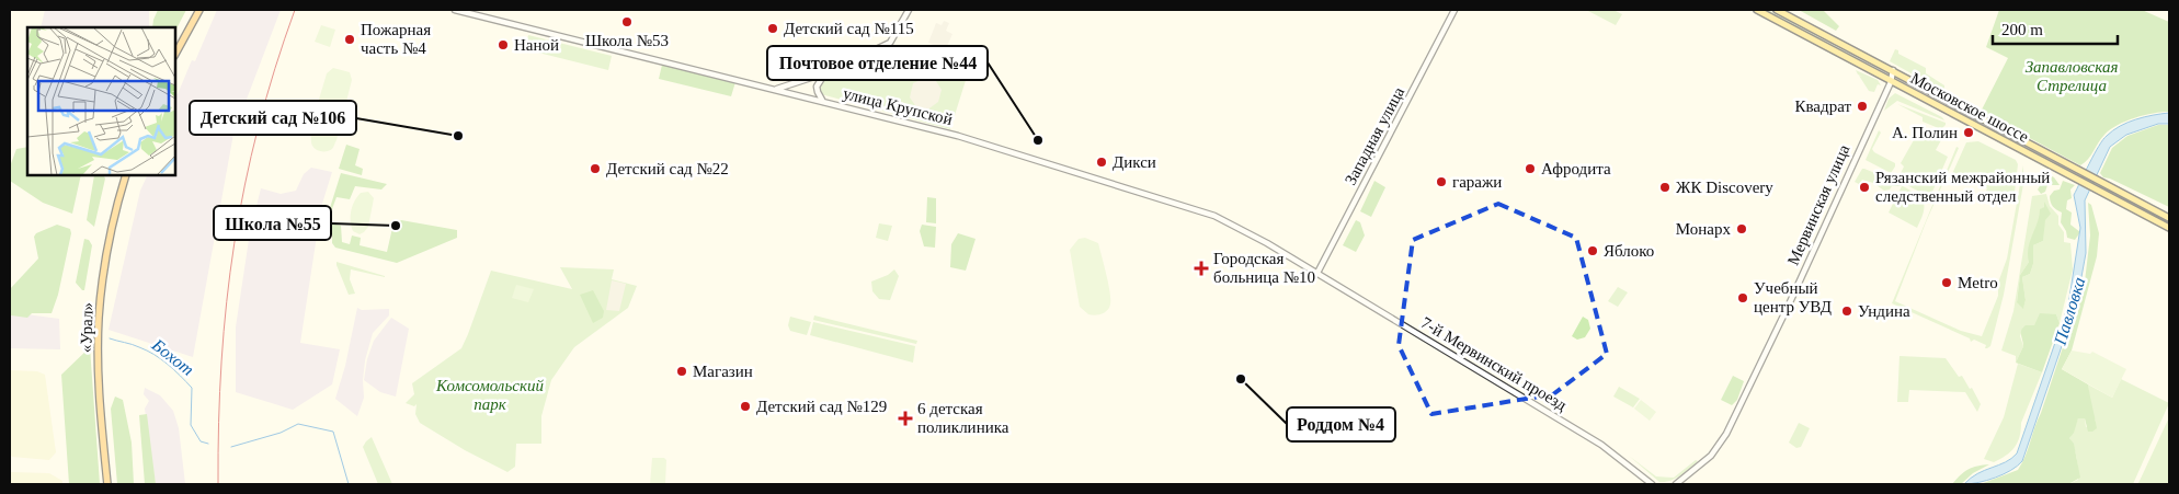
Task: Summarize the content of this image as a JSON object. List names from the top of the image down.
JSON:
{
  "streets": {
    "highway": ["«Урал»"],
    "main road": ["Московское шоссе"],
    "street": [
      "улица Крупской",
      "Западная улица",
      "Мервинская улица",
      "7-й Мервинский проезд"
    ]
  },
  "crossings": [
    ["улица Крупской", "Западная улица"],
    ["улица Крупской", "7-й Мервинский проезд"],
    ["Московское шоссе", "Мервинская улица"],
    ["Западная улица", "7-й Мервинский проезд"]
  ],
  "water": ["Павловка", "Бохот"],
  "parks": ["Запавловская Стрелица", "Комсомольский парк"],
  "places": {
    "other": [
      "Школа №53",
      "Детский сад №115",
      "Пожарная часть №4",
      "Наной",
      "Квадрат",
      "А. Полин",
      "Детский сад №106",
      "Почтовое отделение №44",
      "Дикси",
      "Детский сад №22",
      "Афродита",
      "гаражи",
      "ЖК Discovery",
      "Рязанский межрайонный следственный отдел",
      "Школа №55",
      "Монарх",
      "Яблоко",
      "Metro",
      "Учебный центр УВД",
      "Ундина",
      "Магазин",
      "Роддом №4",
      "Детский сад №129"
    ],
    "health": ["Городская больница №10", "6 детская поликлиника"]
  },
  "scale_bar": "200 m"
}
